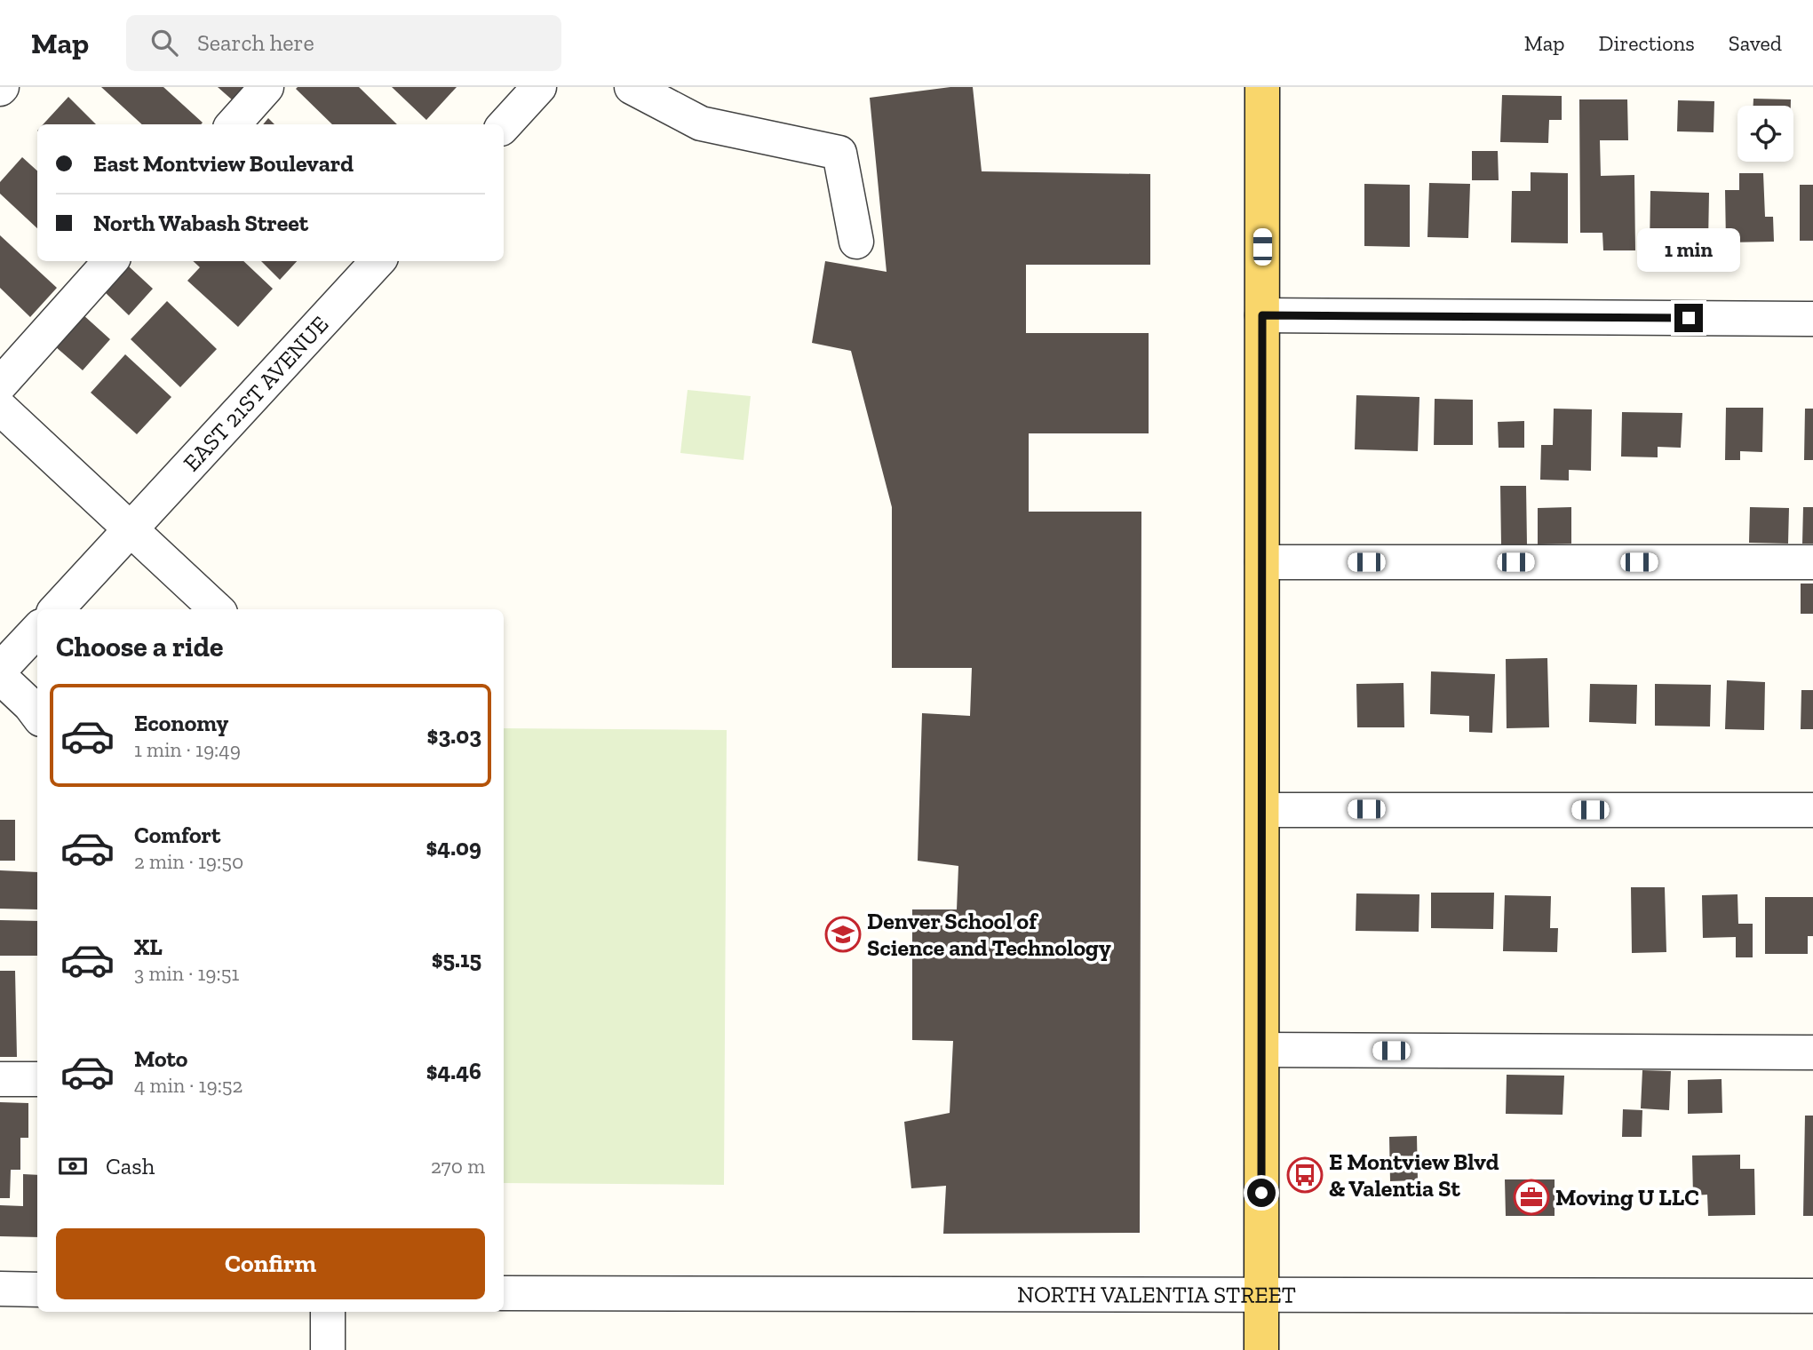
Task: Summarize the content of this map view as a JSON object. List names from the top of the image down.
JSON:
{
  "streets": {
    "street": ["EAST 21ST AVENUE", "NORTH VALENTIA STREET"]
  },
  "places": {
    "school or university": ["Denver School of Science and Technology"],
    "bus stop": ["E Montview Blvd & Valentia St"],
    "office": ["Moving U LLC"]
  },
  "page": {
    "header": "Map",
    "search": "Search here",
    "nav": ["Map", "Directions", "Saved"],
    "banner": ["East Montview Boulevard", "North Wabash Street"],
    "bubble": "1 min",
    "heading": "Choose a ride",
    "list": [
      {
        "name": "Economy",
        "note": "1 min · 19:49",
        "value": "$3.03"
      },
      {
        "name": "Comfort",
        "note": "2 min · 19:50",
        "value": "$4.09"
      },
      {
        "name": "XL",
        "note": "3 min · 19:51",
        "value": "$5.15"
      },
      {
        "name": "Moto",
        "note": "4 min · 19:52",
        "value": "$4.46"
      }
    ],
    "pay": ["Cash", "270 m"],
    "buttons": "Confirm"
  }
}
